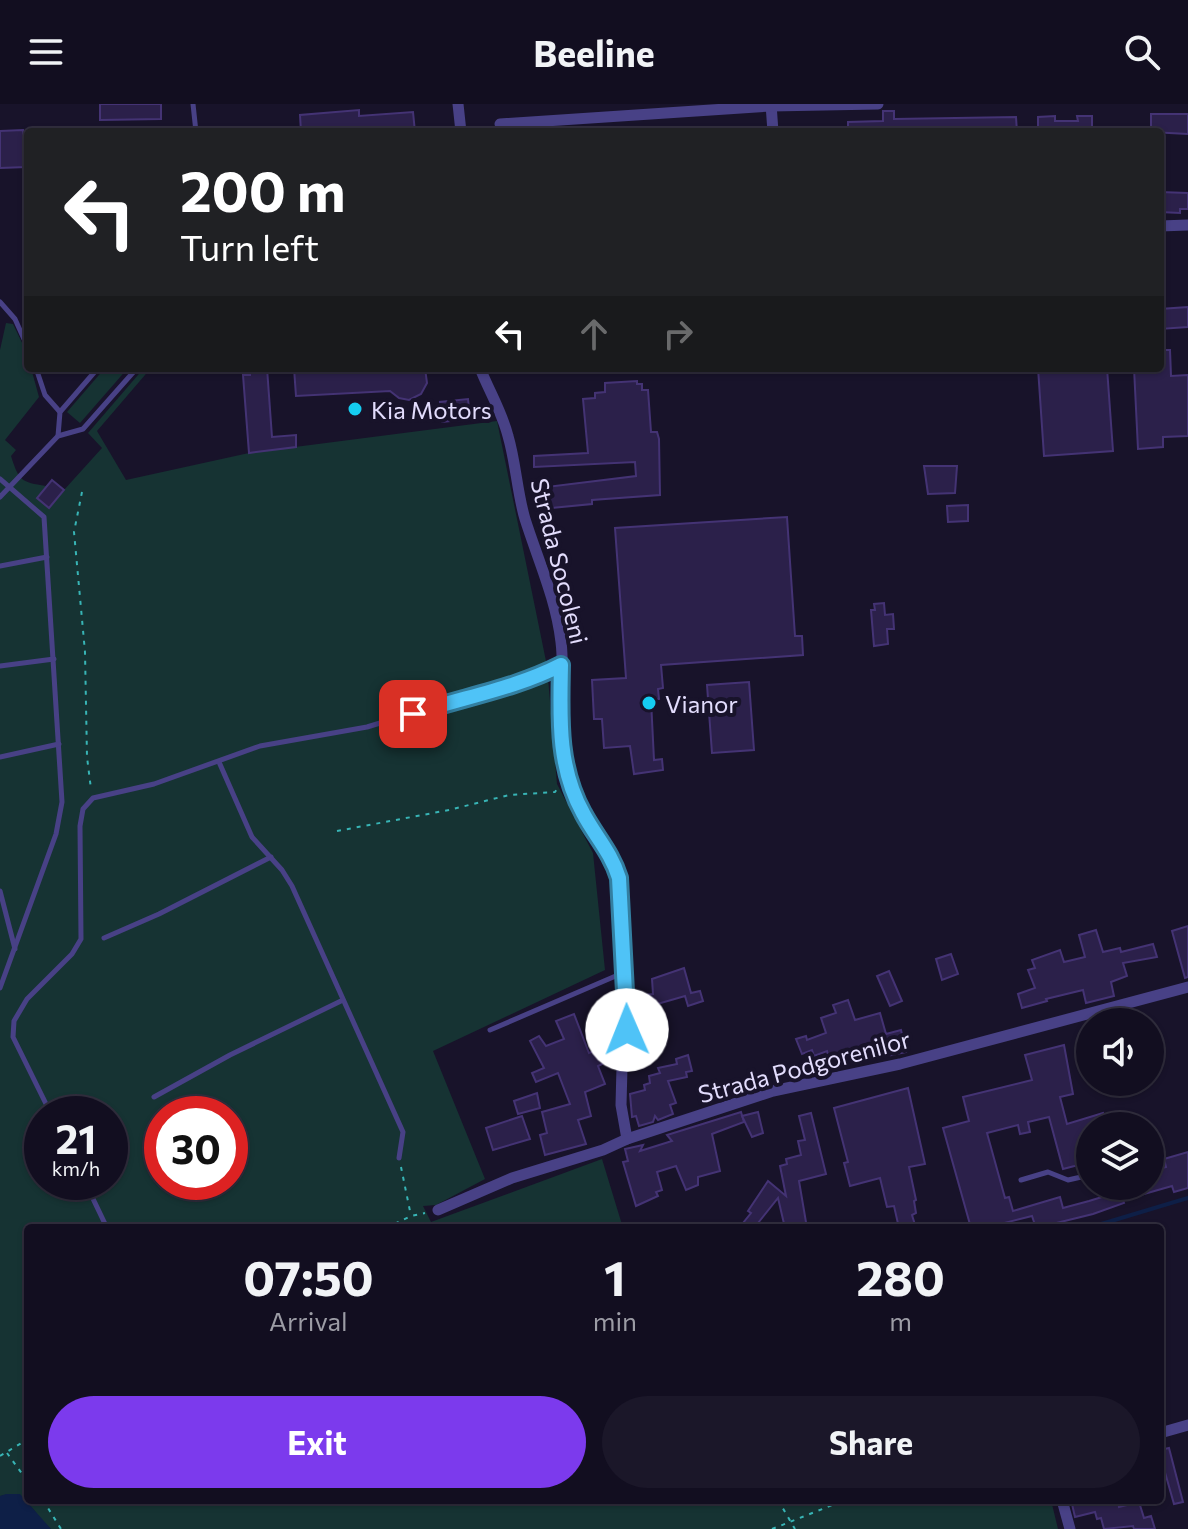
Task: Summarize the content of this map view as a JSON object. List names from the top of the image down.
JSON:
{
  "streets": {
    "street": ["Strada Socoleni", "Strada Podgorenilor"]
  },
  "crossings": [
    ["Strada Socoleni", "Strada Podgorenilor"]
  ],
  "places": ["Kia Motors", "Vianor"],
  "page": {
    "header": "Beeline",
    "turn": ["200 m", "Turn left"],
    "speed": "21 km/h",
    "limit": "30",
    "eta": [
      "07:50",
      "Arrival",
      "1",
      "min",
      "280",
      "m"
    ],
    "buttons": ["Exit", "Share"]
  }
}
